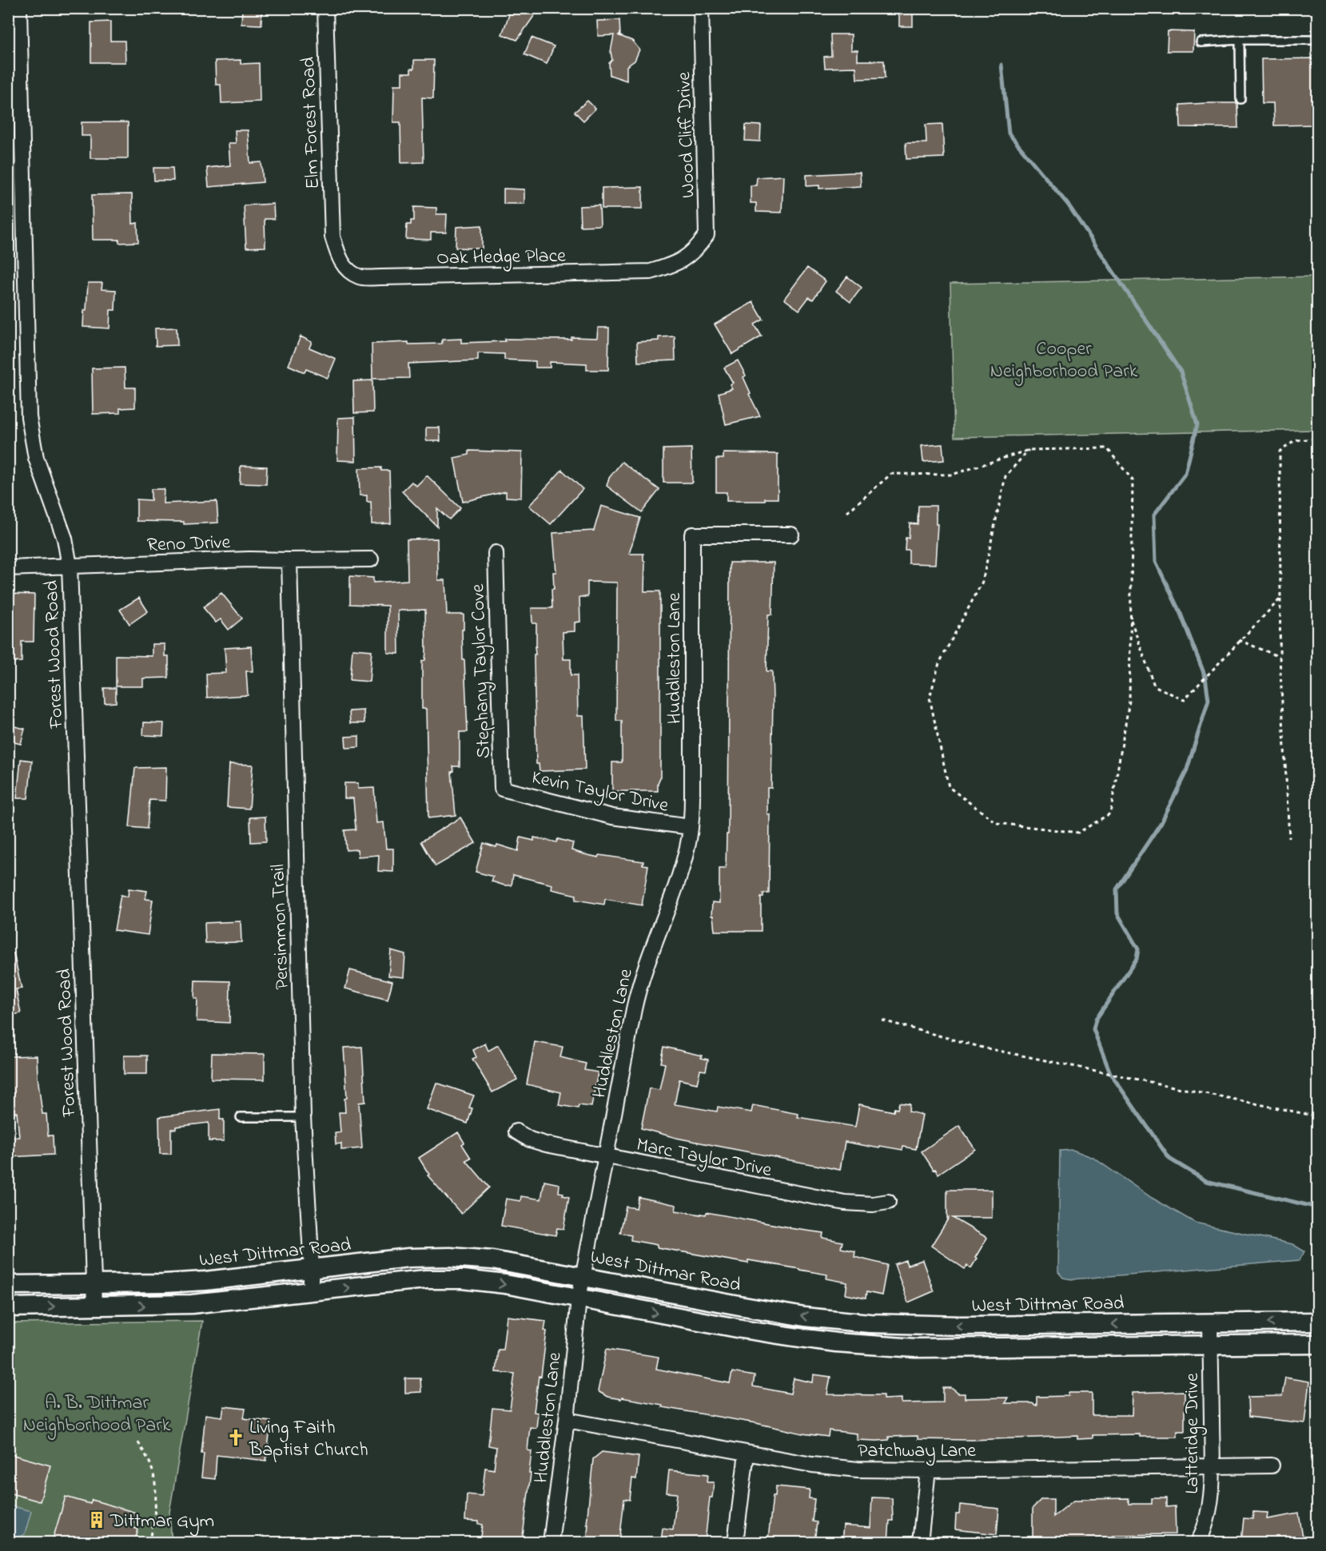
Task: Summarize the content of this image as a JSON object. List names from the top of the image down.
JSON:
{
  "streets": {
    "street": [
      "Elm Forest Road",
      "Wood Cliff Drive",
      "Oak Hedge Place",
      "Reno Drive",
      "Forest Wood Road",
      "Huddleston Lane",
      "Stephany Taylor Cove",
      "Kevin Taylor Drive",
      "Persimmon Trail",
      "Marc Taylor Drive",
      "West Dittmar Road",
      "Latteridge Drive",
      "Patchway Lane"
    ]
  },
  "crossings": [
    ["Elm Forest Road", "Oak Hedge Place"],
    ["Wood Cliff Drive", "Oak Hedge Place"],
    ["Reno Drive", "Forest Wood Road"],
    ["Reno Drive", "Persimmon Trail"],
    ["Forest Wood Road", "West Dittmar Road"],
    ["Huddleston Lane", "Kevin Taylor Drive"],
    ["Huddleston Lane", "Marc Taylor Drive"],
    ["Huddleston Lane", "West Dittmar Road"],
    ["Huddleston Lane", "Patchway Lane"],
    ["Stephany Taylor Cove", "Kevin Taylor Drive"],
    ["Persimmon Trail", "West Dittmar Road"],
    ["West Dittmar Road", "Latteridge Drive"],
    ["Latteridge Drive", "Patchway Lane"]
  ],
  "parks": ["Cooper Neighborhood Park", "A. B. Dittmar Neighborhood Park"],
  "places": {
    "church": ["Living Faith Baptist Church"],
    "building": ["Dittmar Gym"]
  }
}
